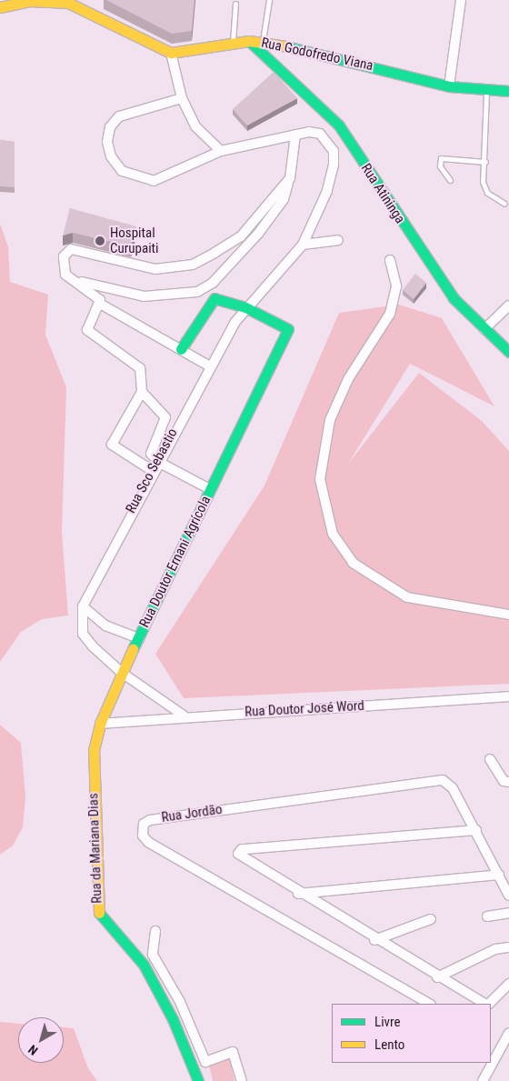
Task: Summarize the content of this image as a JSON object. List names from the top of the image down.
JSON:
{
  "streets": {
    "street": [
      "Rua Godofredo Viana",
      "Rua Atininga",
      "Rua Sco Sebastio",
      "Rua Doutor Ernani Agrícola",
      "Rua Doutor José Word",
      "Rua Jordão",
      "Rua da Mariana Dias"
    ]
  },
  "crossings": [
    ["Rua Godofredo Viana", "Rua Atininga"],
    ["Rua Sco Sebastio", "Rua Doutor Ernani Agrícola"],
    ["Rua Sco Sebastio", "Rua Doutor José Word"],
    ["Rua Doutor Ernani Agrícola", "Rua Doutor José Word"],
    ["Rua Doutor Ernani Agrícola", "Rua da Mariana Dias"],
    ["Rua Doutor José Word", "Rua da Mariana Dias"]
  ],
  "places": ["Hospital Curupaiti"],
  "legend": ["Livre", "Lento"],
  "north": "bottom left"
}
